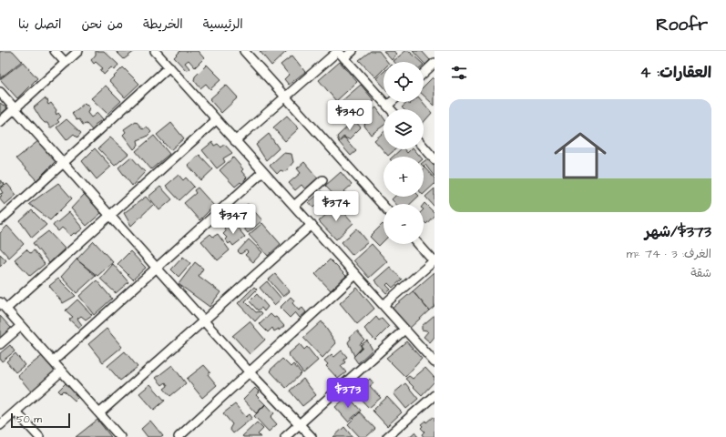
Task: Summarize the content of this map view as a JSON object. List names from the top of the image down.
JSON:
{
  "scale_bar": "50 m",
  "page": {
    "header": "Roofr",
    "nav": [
      "الرئيسية",
      "الخريطة",
      "من نحن",
      "اتصل بنا"
    ],
    "heading": "العقارات: 4",
    "map_buttons": ["+", "−"],
    "list": [
      {
        "name": "$373/شهر",
        "note": "الغرف: 3 · 74 m² · شقة"
      }
    ],
    "price": [
      "$340",
      "$374",
      "$347",
      "$373"
    ],
    "scale": "50 m"
  }
}
